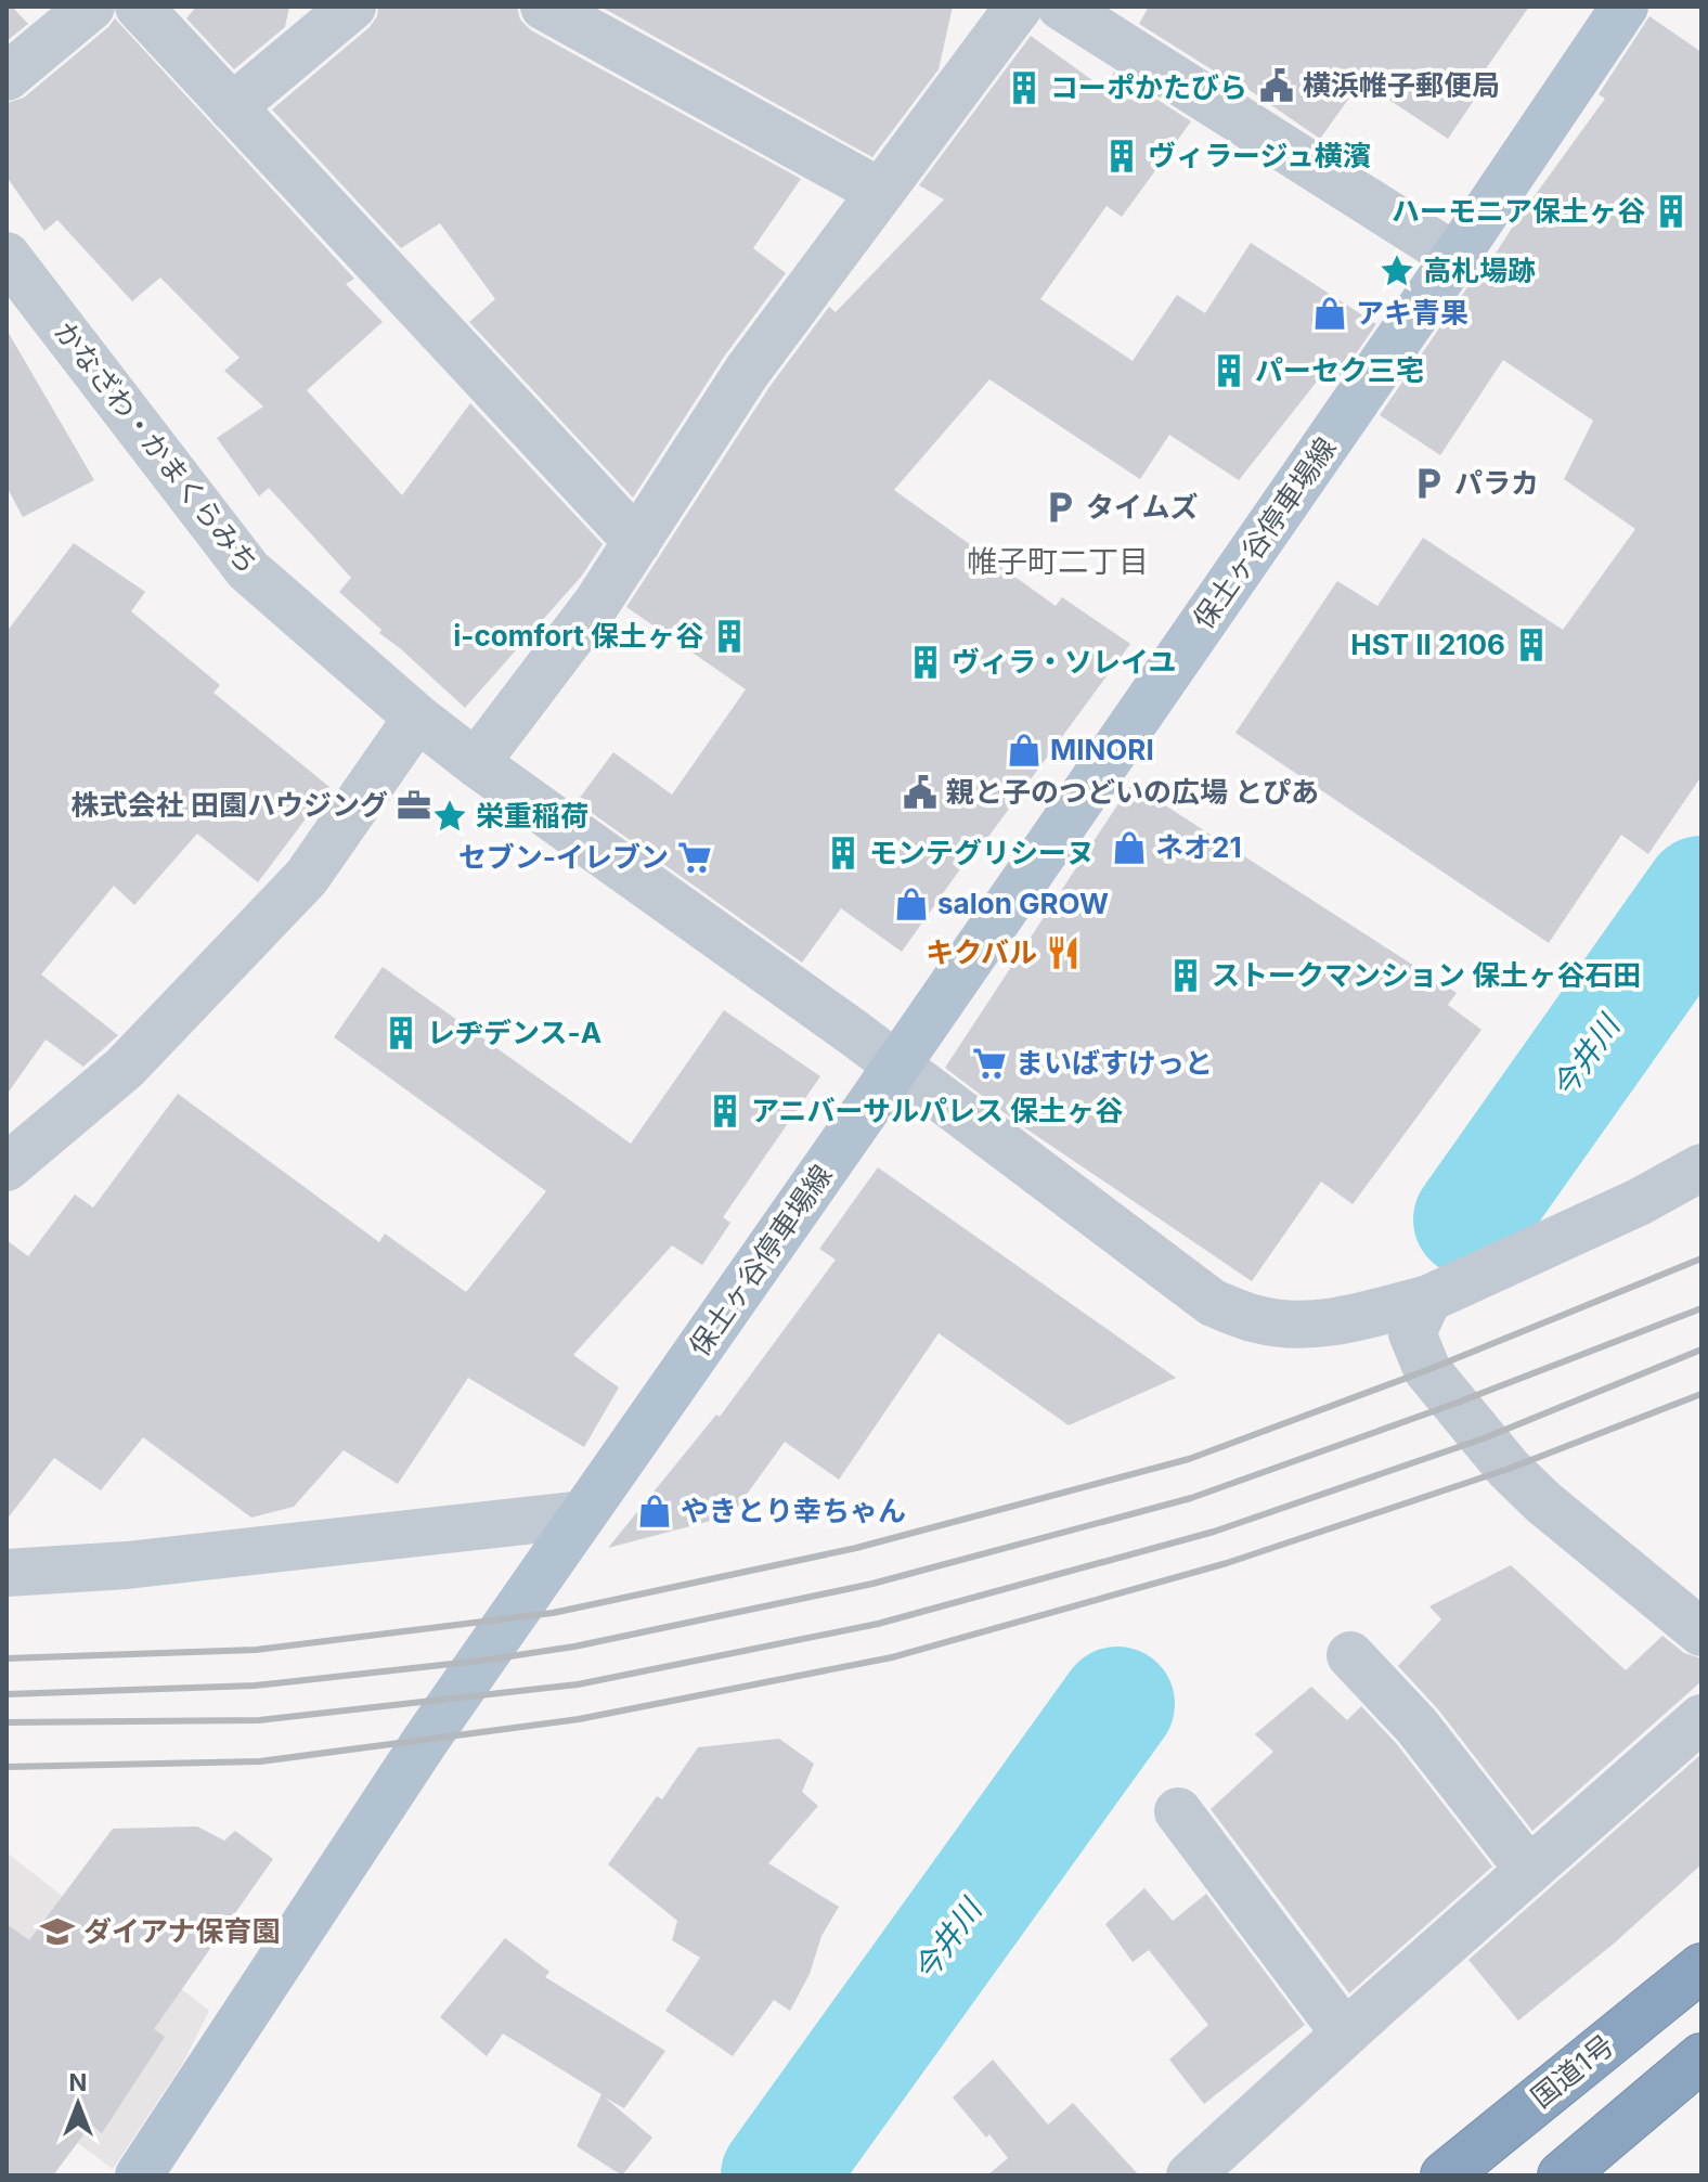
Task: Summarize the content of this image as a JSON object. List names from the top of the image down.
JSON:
{
  "streets": {
    "highway": ["国道1号"],
    "main road": ["保土ヶ谷停車場線"],
    "street": ["かなざわ・かまくらみち"]
  },
  "crossings": [
    ["かなざわ・かまくらみち", "保土ヶ谷停車場線"]
  ],
  "districts": ["帷子町二丁目"],
  "water": ["今井川"],
  "places": {
    "public building": ["横浜帷子郵便局", "親と子のつどいの広場 とぴあ"],
    "building": [
      "コーポかたびら",
      "ヴィラージュ横濱",
      "ハーモニア保土ヶ谷",
      "パーセク三宅",
      "i-comfort 保土ヶ谷",
      "HST II 2106",
      "ヴィラ・ソレイユ",
      "モンテグリシーヌ",
      "ストークマンション 保土ヶ谷石田",
      "レヂデンス-A",
      "アニバーサルパレス 保土ヶ谷"
    ],
    "place": ["高札場跡", "栄重稲荷"],
    "shop": [
      "アキ青果",
      "MINORI",
      "ネオ21",
      "salon GROW",
      "やきとり幸ちゃん"
    ],
    "parking": ["パラカ", "タイムズ"],
    "office": ["株式会社 田園ハウジング"],
    "supermarket": ["セブン-イレブン", "まいばすけっと"],
    "restaurant": ["キクバル"],
    "school or university": ["ダイアナ保育園"]
  },
  "north": "top"
}
